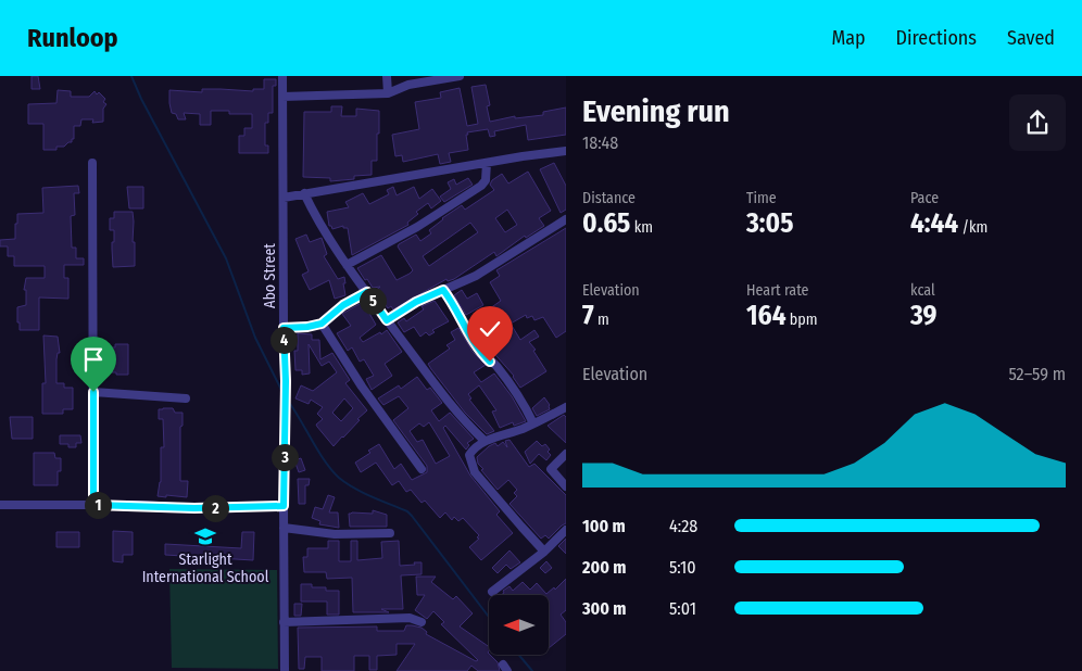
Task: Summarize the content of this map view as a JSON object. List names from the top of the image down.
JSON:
{
  "streets": {
    "street": ["Abo Street"]
  },
  "places": {
    "school or university": ["Starlight International School"]
  },
  "north": "left",
  "page": {
    "header": "Runloop",
    "nav": ["Map", "Directions", "Saved"],
    "heading": ["Evening run", "18:48"],
    "stats": [
      ["Distance", "0.65 km"],
      ["Time", "3:05"],
      ["Pace", "4:44 /km"],
      ["Elevation", "7 m"],
      ["Heart rate", "164 bpm"],
      ["kcal", "39"]
    ],
    "pins": [
      "5",
      "4",
      "3",
      "1",
      "2"
    ],
    "chart": ["Elevation", "52–59 m"],
    "list": [
      {
        "name": "100 m",
        "note": "4:28"
      },
      {
        "name": "200 m",
        "note": "5:10"
      },
      {
        "name": "300 m",
        "note": "5:01"
      }
    ]
  }
}
